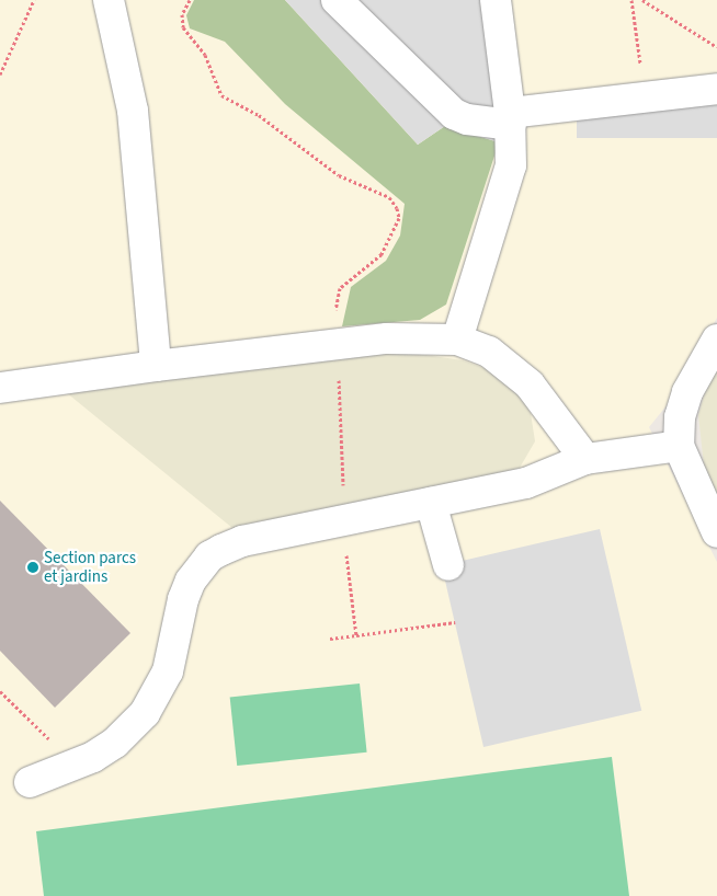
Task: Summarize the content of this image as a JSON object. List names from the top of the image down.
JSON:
{
  "places": ["Section parcs et jardins"]
}
